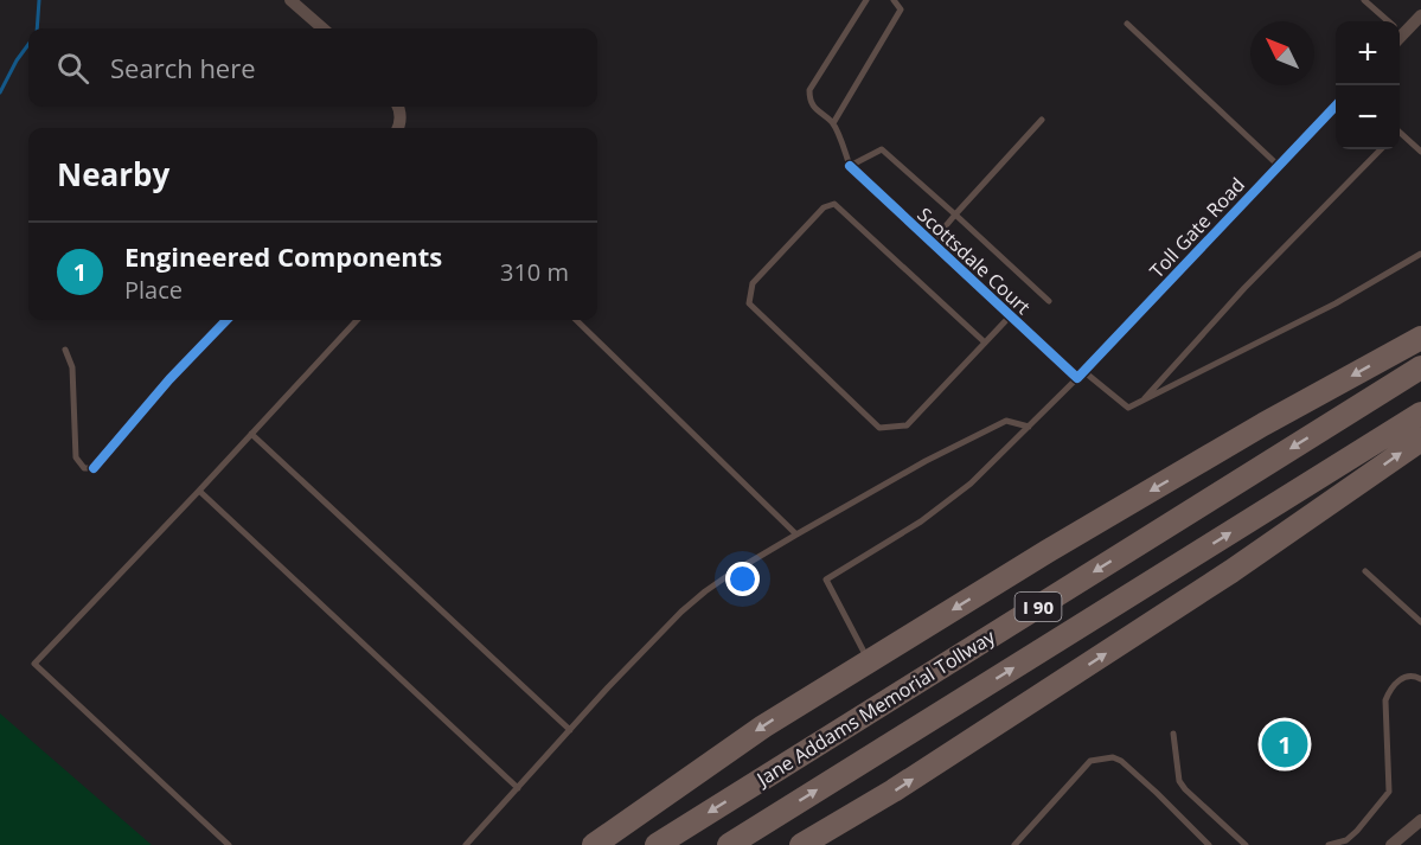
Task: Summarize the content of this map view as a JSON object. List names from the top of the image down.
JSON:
{
  "streets": {
    "highway": ["I 90", "Jane Addams Memorial Tollway"],
    "street": ["Toll Gate Road", "Scottsdale Court"]
  },
  "crossings": [
    ["Toll Gate Road", "Scottsdale Court"]
  ],
  "north": "top left",
  "page": {
    "map_buttons": ["+", "−"],
    "search": "Search here",
    "heading": "Nearby",
    "list": [
      {
        "mark": "1",
        "name": "Engineered Components",
        "note": "Place",
        "value": "310 m"
      }
    ],
    "pins": "1"
  }
}
